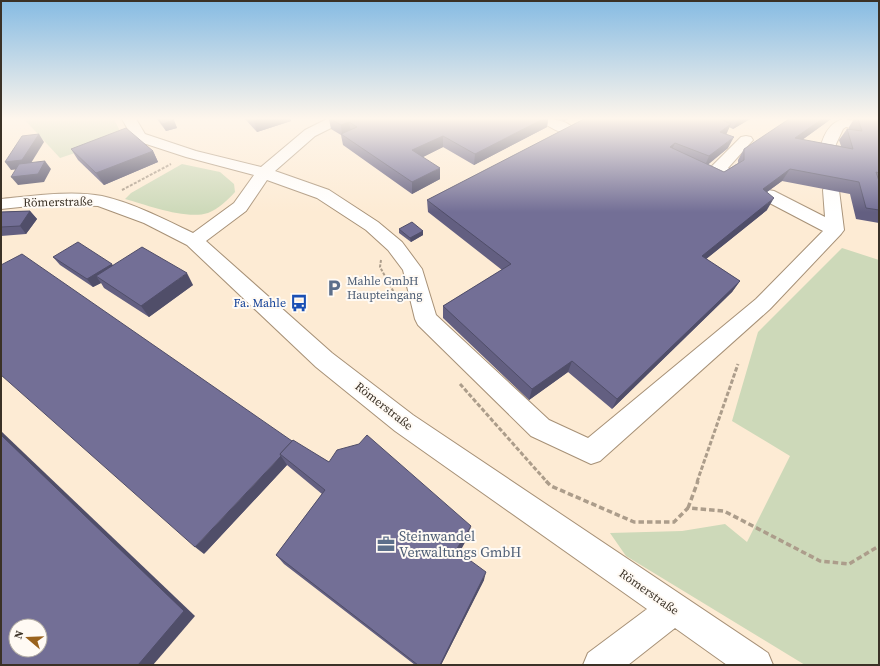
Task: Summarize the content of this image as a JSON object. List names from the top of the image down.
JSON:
{
  "streets": {
    "street": ["Römerstraße"]
  },
  "places": {
    "parking": ["Mahle GmbH Haupteingang"],
    "bus stop": ["Fa. Mahle"],
    "office": ["Steinwandel Verwaltungs GmbH"]
  },
  "north": "left"
}
